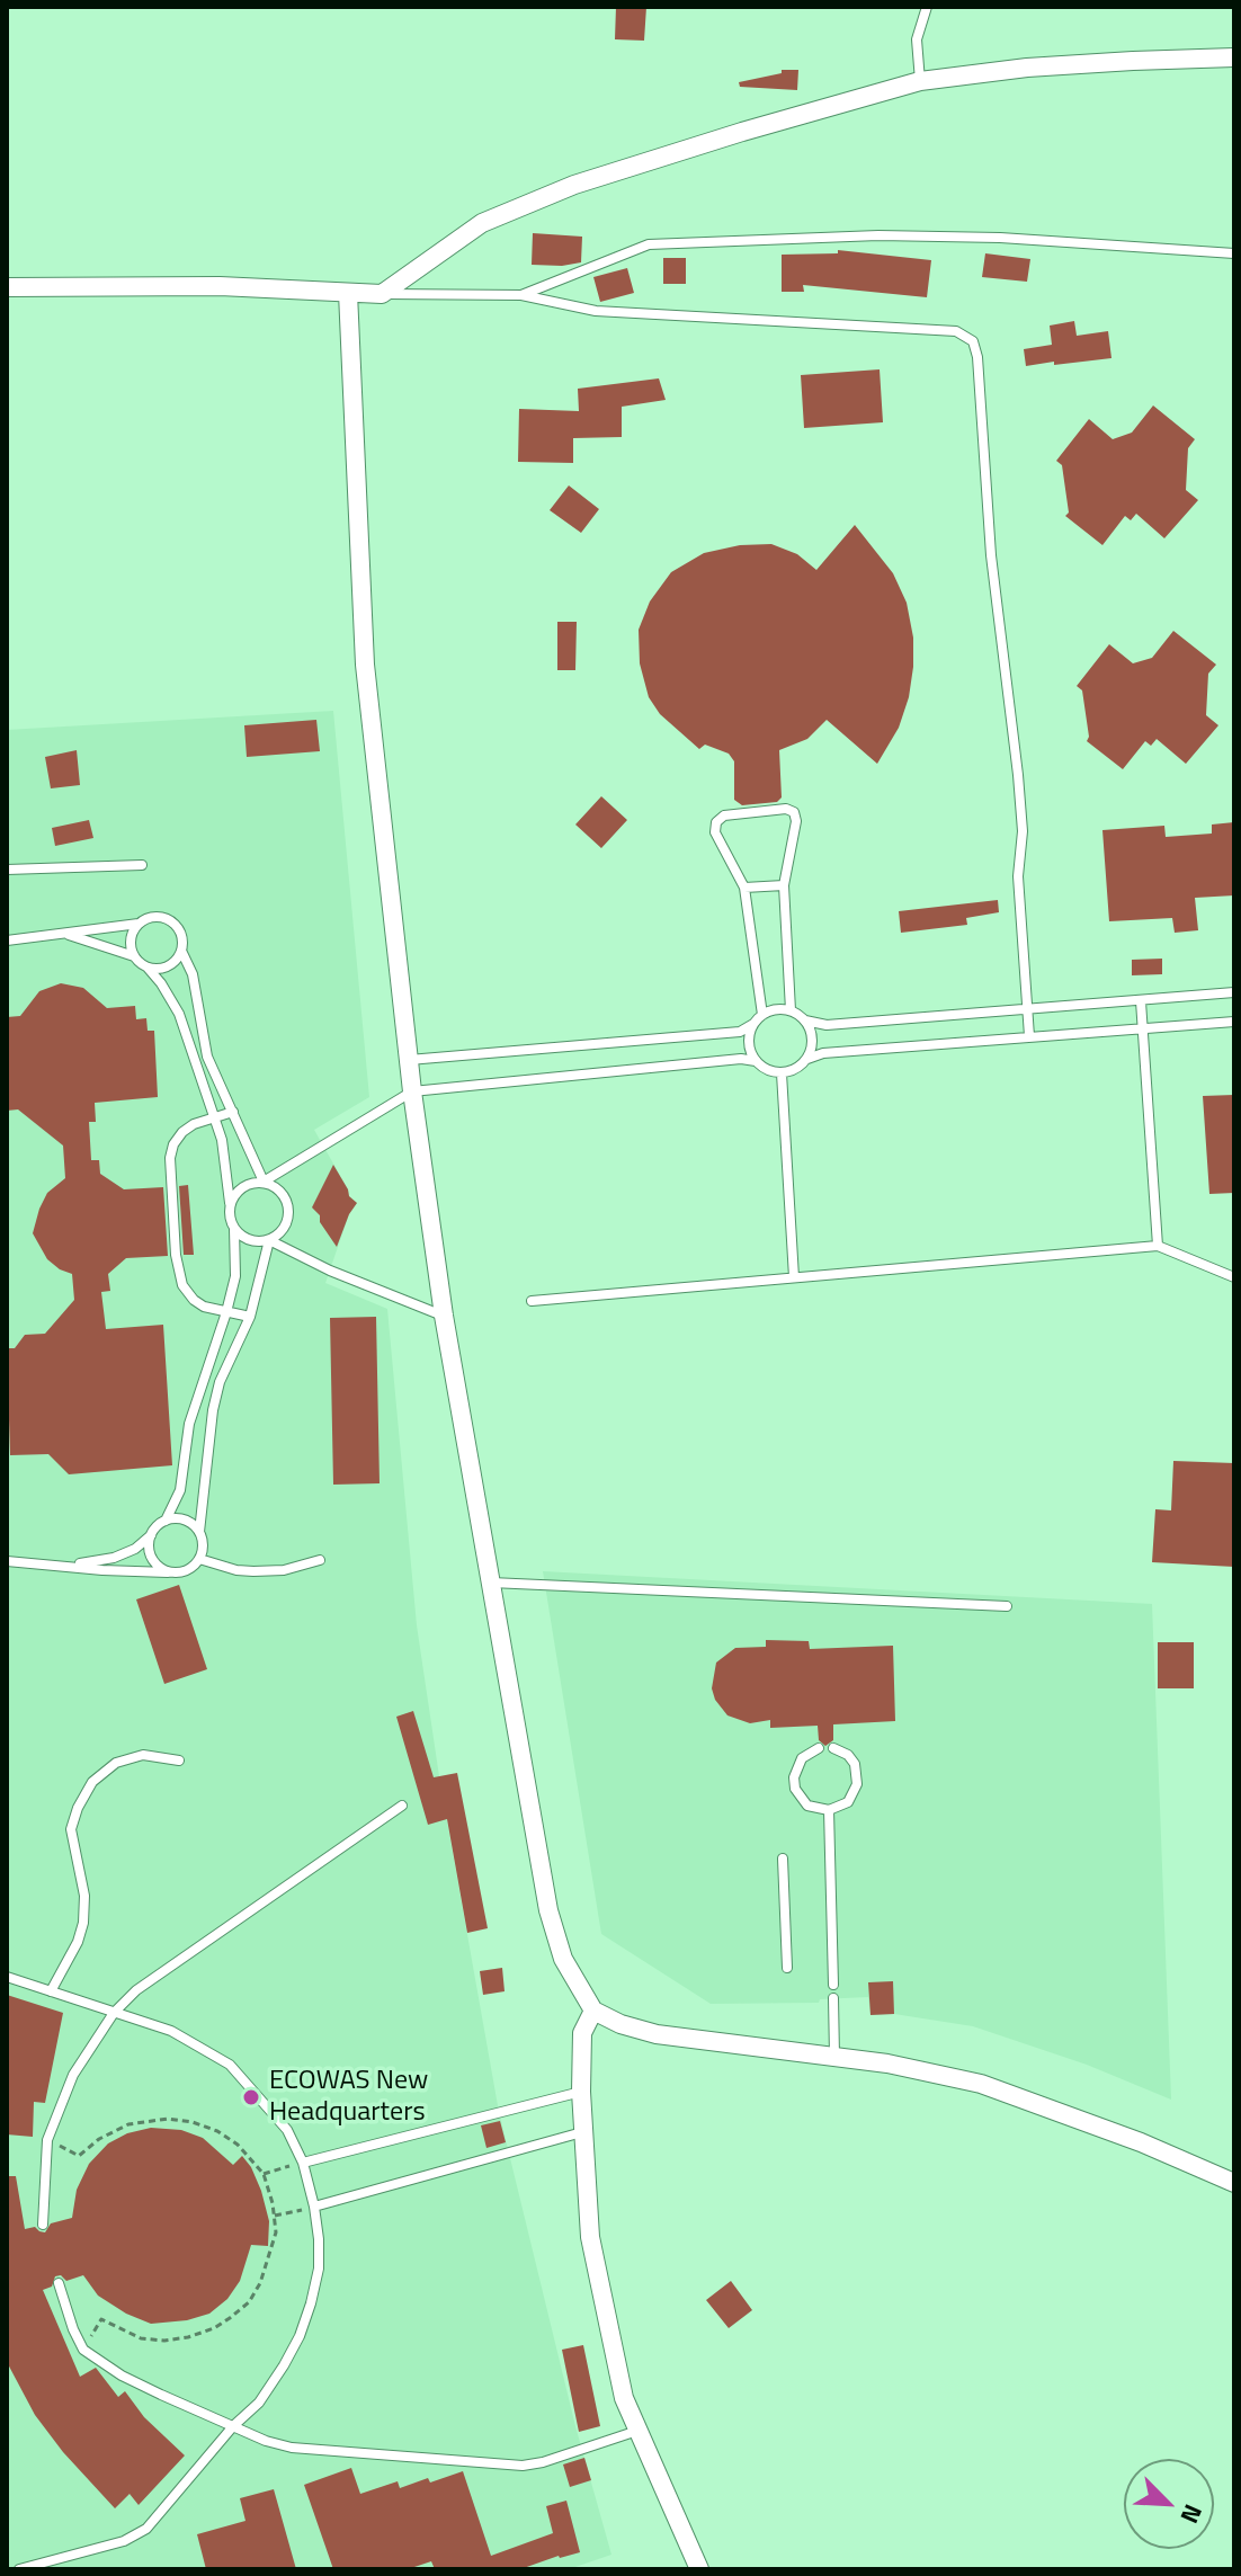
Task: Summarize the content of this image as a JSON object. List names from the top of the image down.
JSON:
{
  "places": ["ECOWAS New Headquarters"],
  "north": "bottom right"
}
